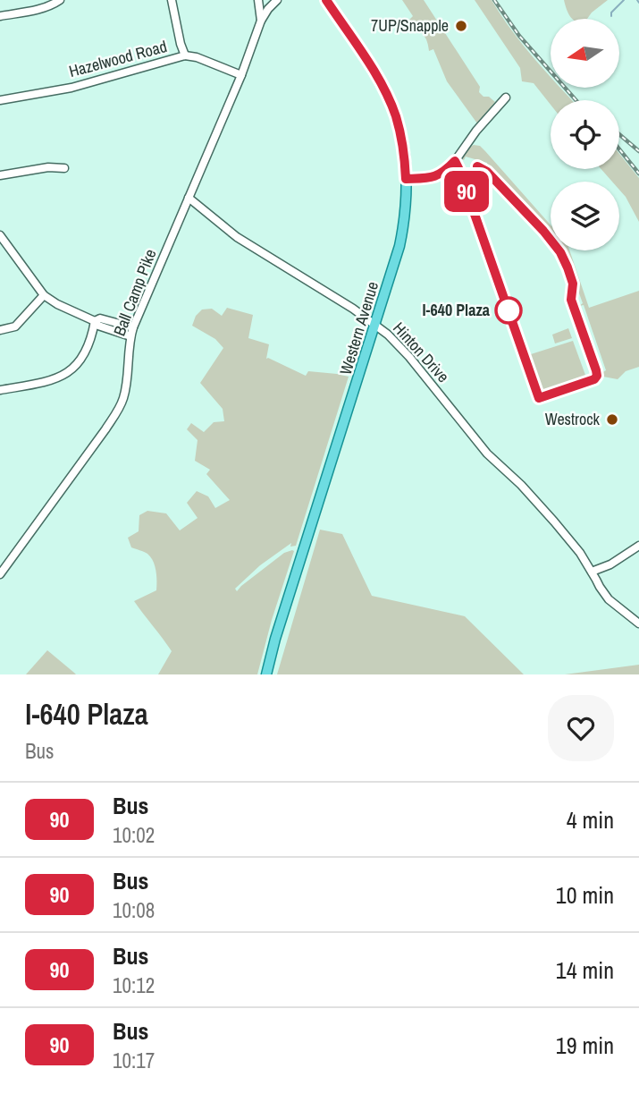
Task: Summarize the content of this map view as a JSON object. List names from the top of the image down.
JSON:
{
  "streets": {
    "main road": ["Western Avenue"],
    "street": ["Hazelwood Road", "Ball Camp Pike", "Hinton Drive"]
  },
  "crossings": [
    ["Hazelwood Road", "Ball Camp Pike"],
    ["Ball Camp Pike", "Hinton Drive"],
    ["Western Avenue", "Hinton Drive"]
  ],
  "places": ["7UP/Snapple", "I-640 Plaza", "Westrock"],
  "lines": ["bus line 90"],
  "north": "left",
  "page": {
    "on_map": "90",
    "heading": ["I-640 Plaza", "Bus"],
    "list": [
      {
        "mark": "90",
        "name": "Bus",
        "note": "10:02",
        "value": "4 min"
      },
      {
        "mark": "90",
        "name": "Bus",
        "note": "10:08",
        "value": "10 min"
      },
      {
        "mark": "90",
        "name": "Bus",
        "note": "10:12",
        "value": "14 min"
      },
      {
        "mark": "90",
        "name": "Bus",
        "note": "10:17",
        "value": "19 min"
      }
    ]
  }
}
